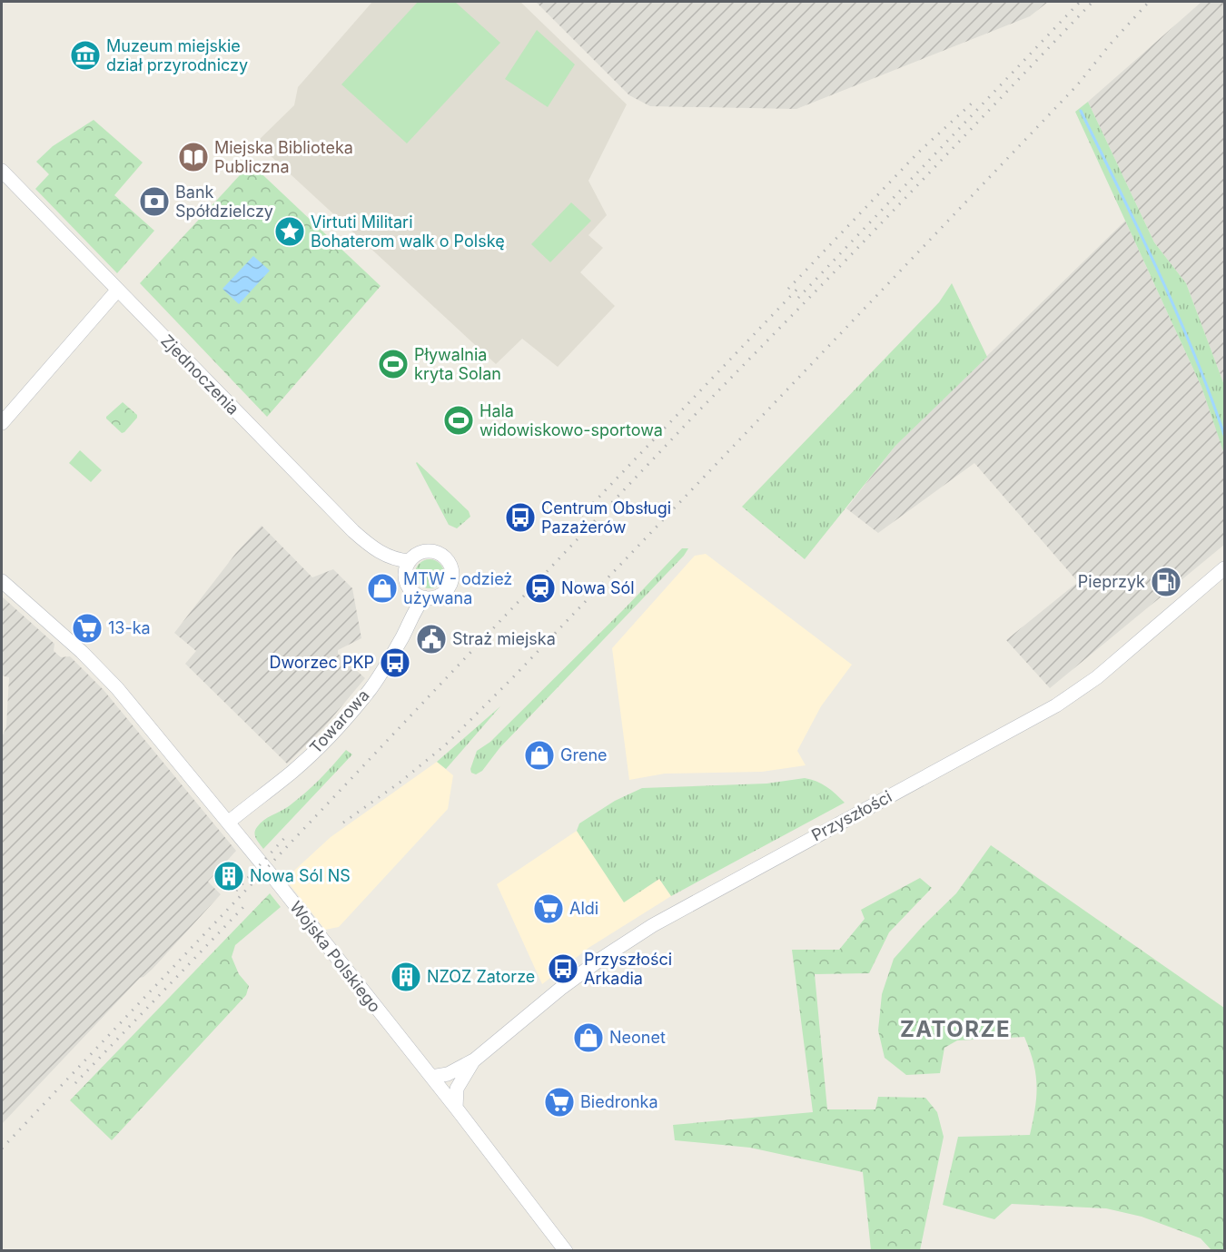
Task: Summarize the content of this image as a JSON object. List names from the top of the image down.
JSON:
{
  "streets": {
    "street": [
      "Zjednoczenia",
      "Towarowa",
      "Przyszłości",
      "Wojska Polskiego"
    ]
  },
  "crossings": [
    ["Zjednoczenia", "Towarowa"],
    ["Towarowa", "Wojska Polskiego"],
    ["Przyszłości", "Wojska Polskiego"]
  ],
  "districts": ["ZATORZE"],
  "places": {
    "museum": ["Muzeum miejskie dział przyrodniczy"],
    "library": ["Miejska Biblioteka Publiczna"],
    "bank": ["Bank Spółdzielczy"],
    "place": ["Virtuti Militari Bohaterom walk o Polskę"],
    "sports": ["Pływalnia kryta Solan", "Hala widowiskowo-sportowa"],
    "bus stop": ["Centrum Obsługi Pazażerów", "Dworzec PKP", "Przyszłości Arkadia"],
    "fuel station": ["Pieprzyk"],
    "shop": ["MTW - odzież używana", "Grene", "Neonet"],
    "station": ["Nowa Sól"],
    "supermarket": ["13-ka", "Aldi", "Biedronka"],
    "public building": ["Straż miejska"],
    "building": ["Nowa Sól NS", "NZOZ Zatorze"]
  }
}
